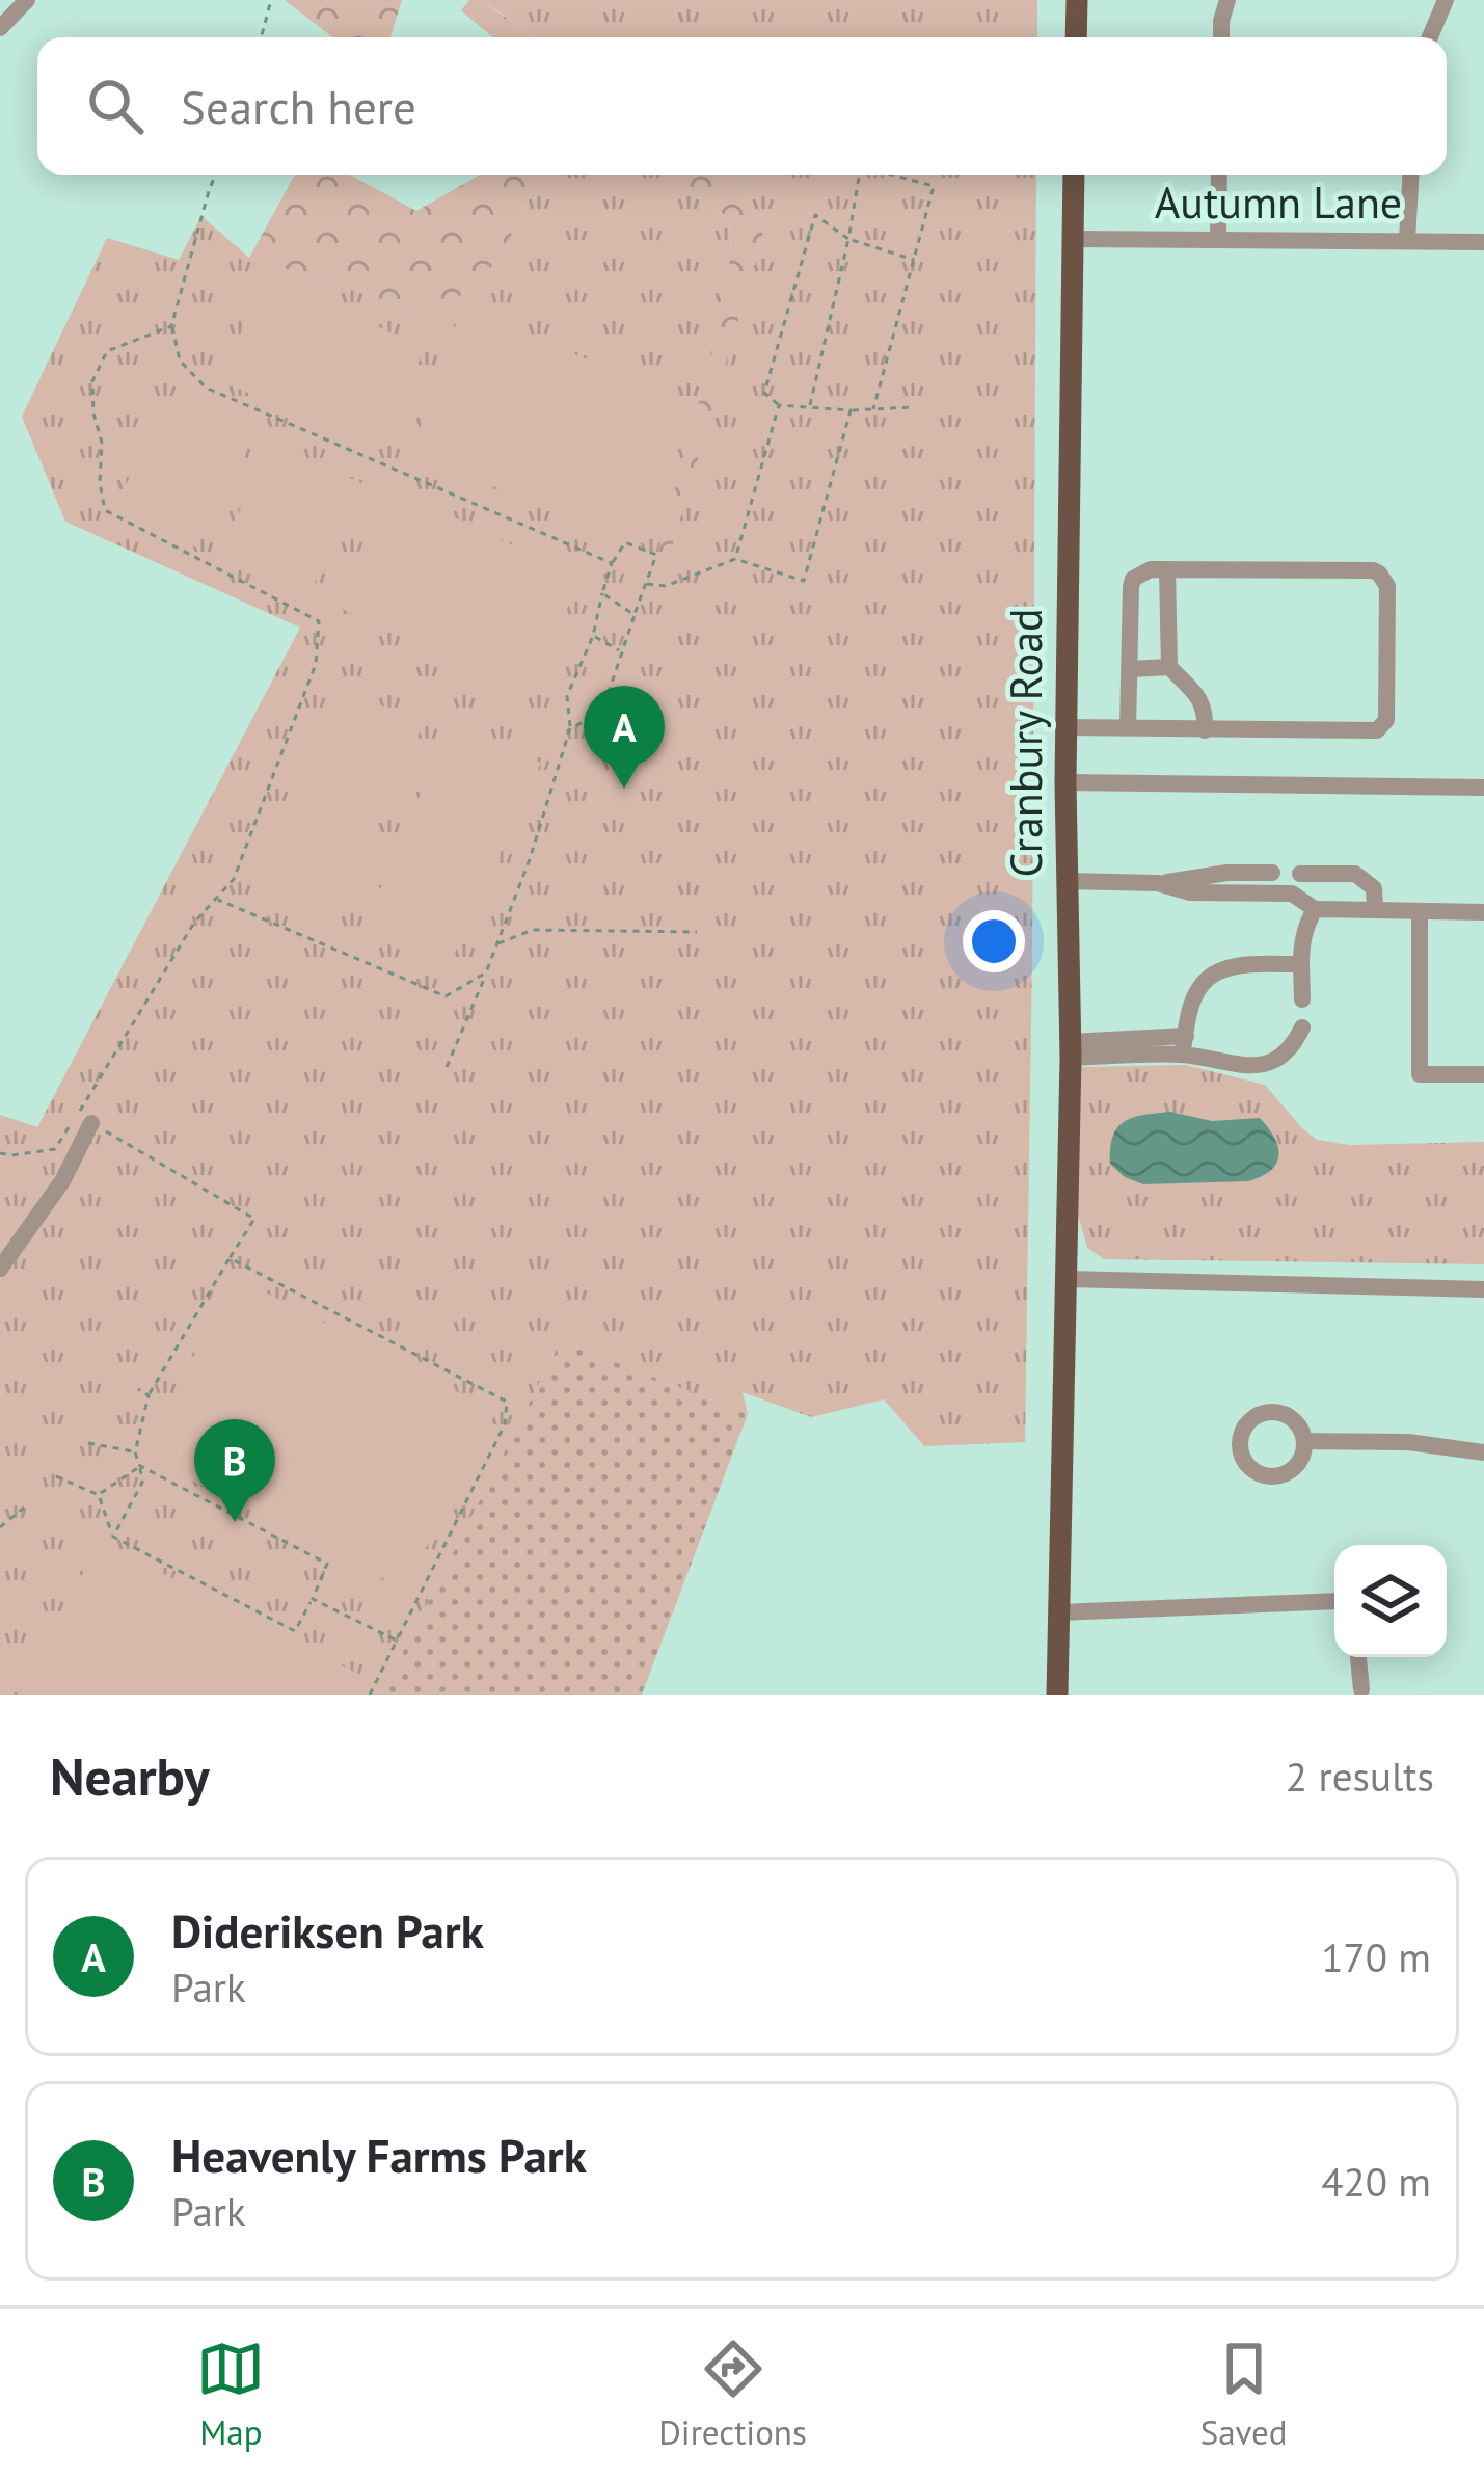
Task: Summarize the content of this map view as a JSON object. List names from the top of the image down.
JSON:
{
  "streets": {
    "main road": ["Cranbury Road"],
    "street": ["Autumn Lane"]
  },
  "crossings": [
    ["Autumn Lane", "Cranbury Road"]
  ],
  "page": {
    "search": "Search here",
    "pins": ["A", "B"],
    "heading": ["Nearby", "2 results"],
    "list": [
      {
        "mark": "A",
        "name": "Dideriksen Park",
        "note": "Park",
        "value": "170 m"
      },
      {
        "mark": "B",
        "name": "Heavenly Farms Park",
        "note": "Park",
        "value": "420 m"
      }
    ],
    "nav": ["Map", "Directions", "Saved"]
  }
}
